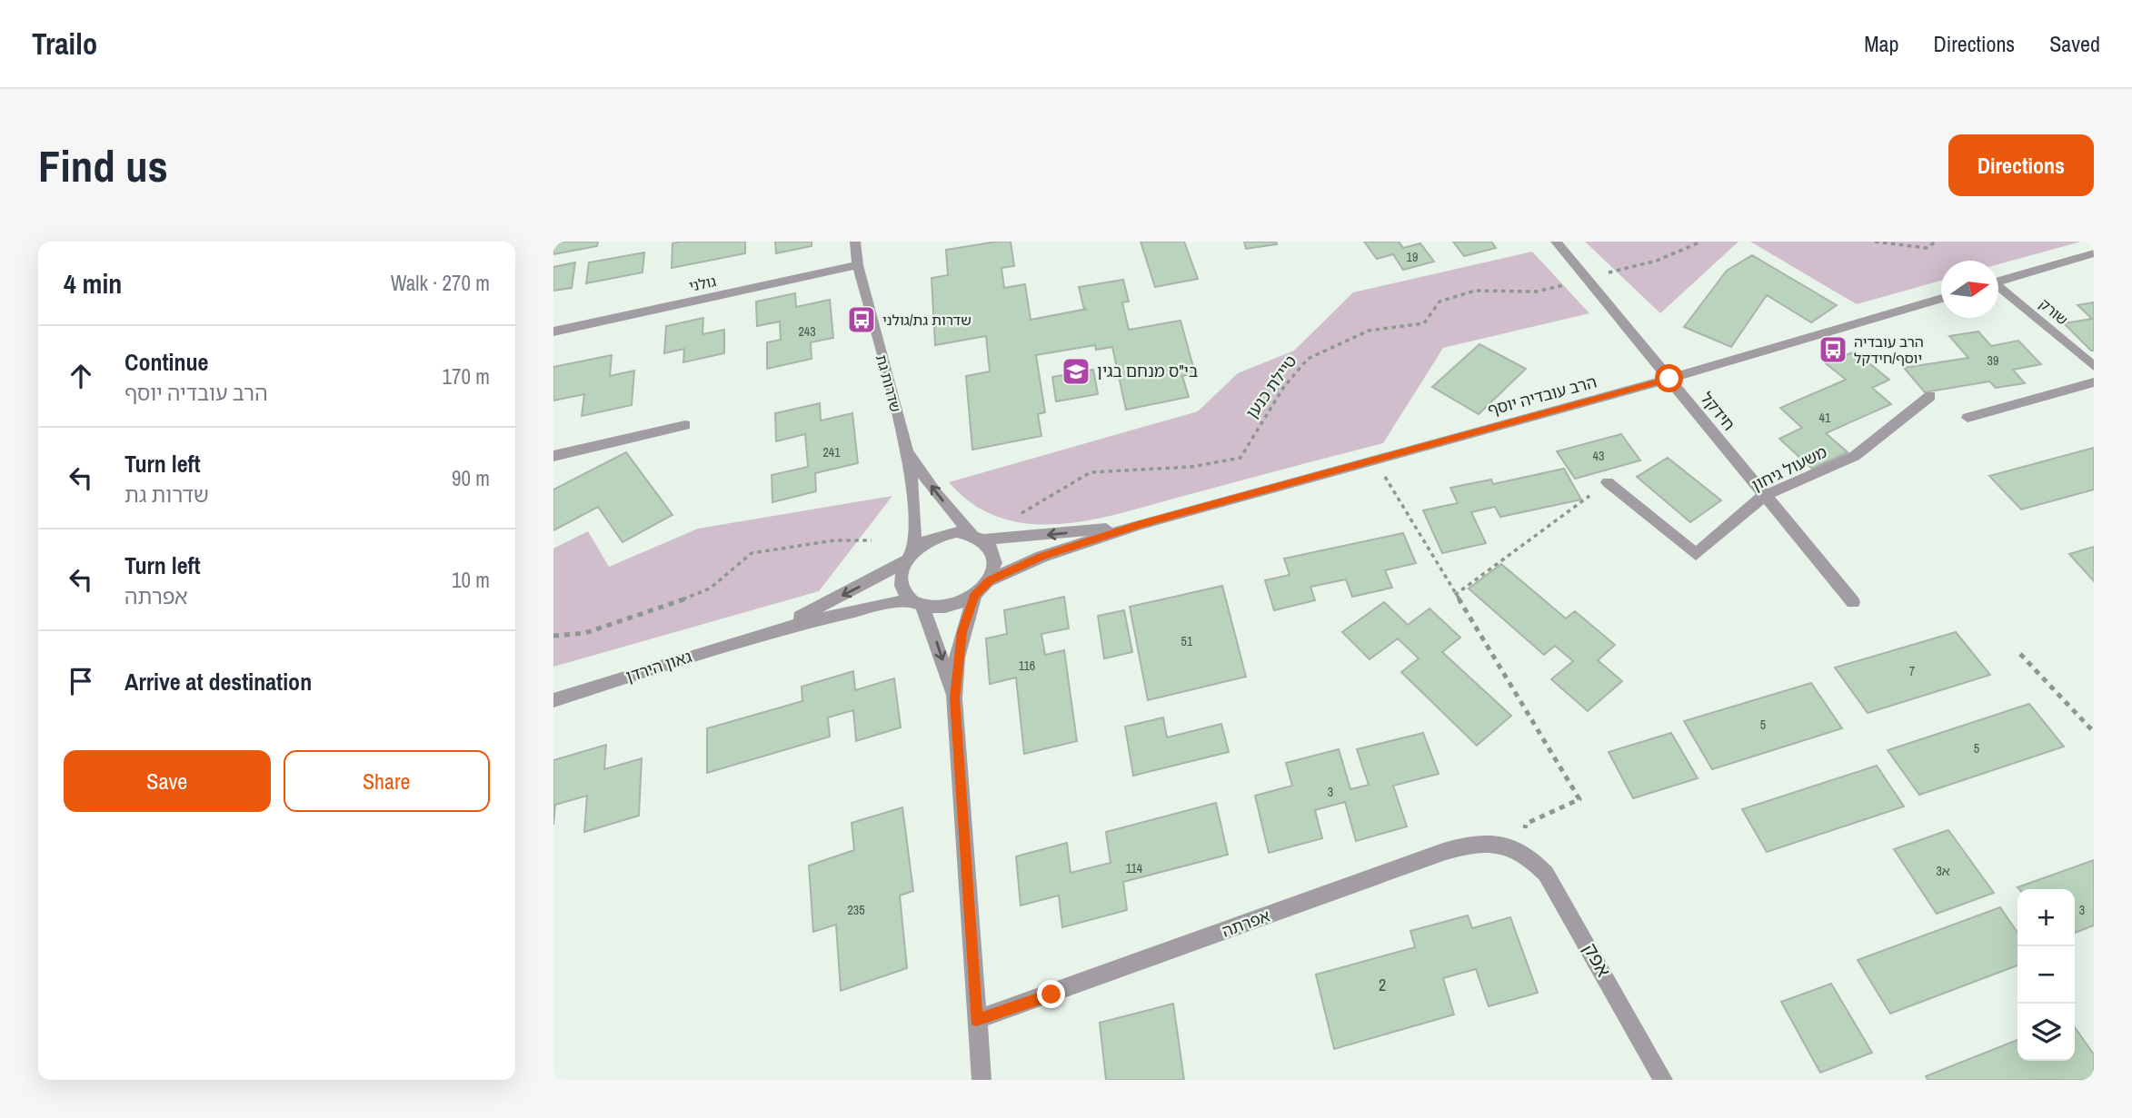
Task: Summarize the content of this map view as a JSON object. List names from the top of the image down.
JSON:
{
  "streets": {
    "street": [
      "גולני",
      "שורק",
      "שדרות גת",
      "הרב עובדיה יוסף",
      "חידקל",
      "משעול גיחון",
      "גאון הירדן",
      "אפרתה",
      "אפק"
    ],
    "path": ["טיילת כנען"]
  },
  "crossings": [
    ["גולני", "שדרות גת"],
    ["שדרות גת", "הרב עובדיה יוסף"],
    ["שדרות גת", "גאון הירדן"],
    ["הרב עובדיה יוסף", "חידקל"],
    ["הרב עובדיה יוסף", "גאון הירדן"],
    ["חידקל", "משעול גיחון"],
    ["אפרתה", "אפק"]
  ],
  "places": {
    "bus stop": ["שדרות גת/גולני", "הרב עובדיה יוסף/חידקל"],
    "school or university": ["בי\"ס מנחם בגין"]
  },
  "house_numbers": [
    "19",
    "243",
    "39",
    "41",
    "241",
    "43",
    "51",
    "116",
    "7",
    "5",
    "5",
    "3",
    "114",
    "3א",
    "235",
    "3",
    "2"
  ],
  "north": "right",
  "page": {
    "header": "Trailo",
    "nav": ["Map", "Directions", "Saved"],
    "buttons": [
      "Directions",
      ["Save", "Share"]
    ],
    "title": "Find us",
    "heading": ["4 min", "Walk · 270 m"],
    "list": [
      ["Continue", "הרב עובדיה יוסף", "170 m"],
      ["Turn left", "שדרות גת", "90 m"],
      ["Turn left", "אפרתה", "10 m"],
      "Arrive at destination"
    ],
    "map_buttons": ["+", "−"]
  }
}
